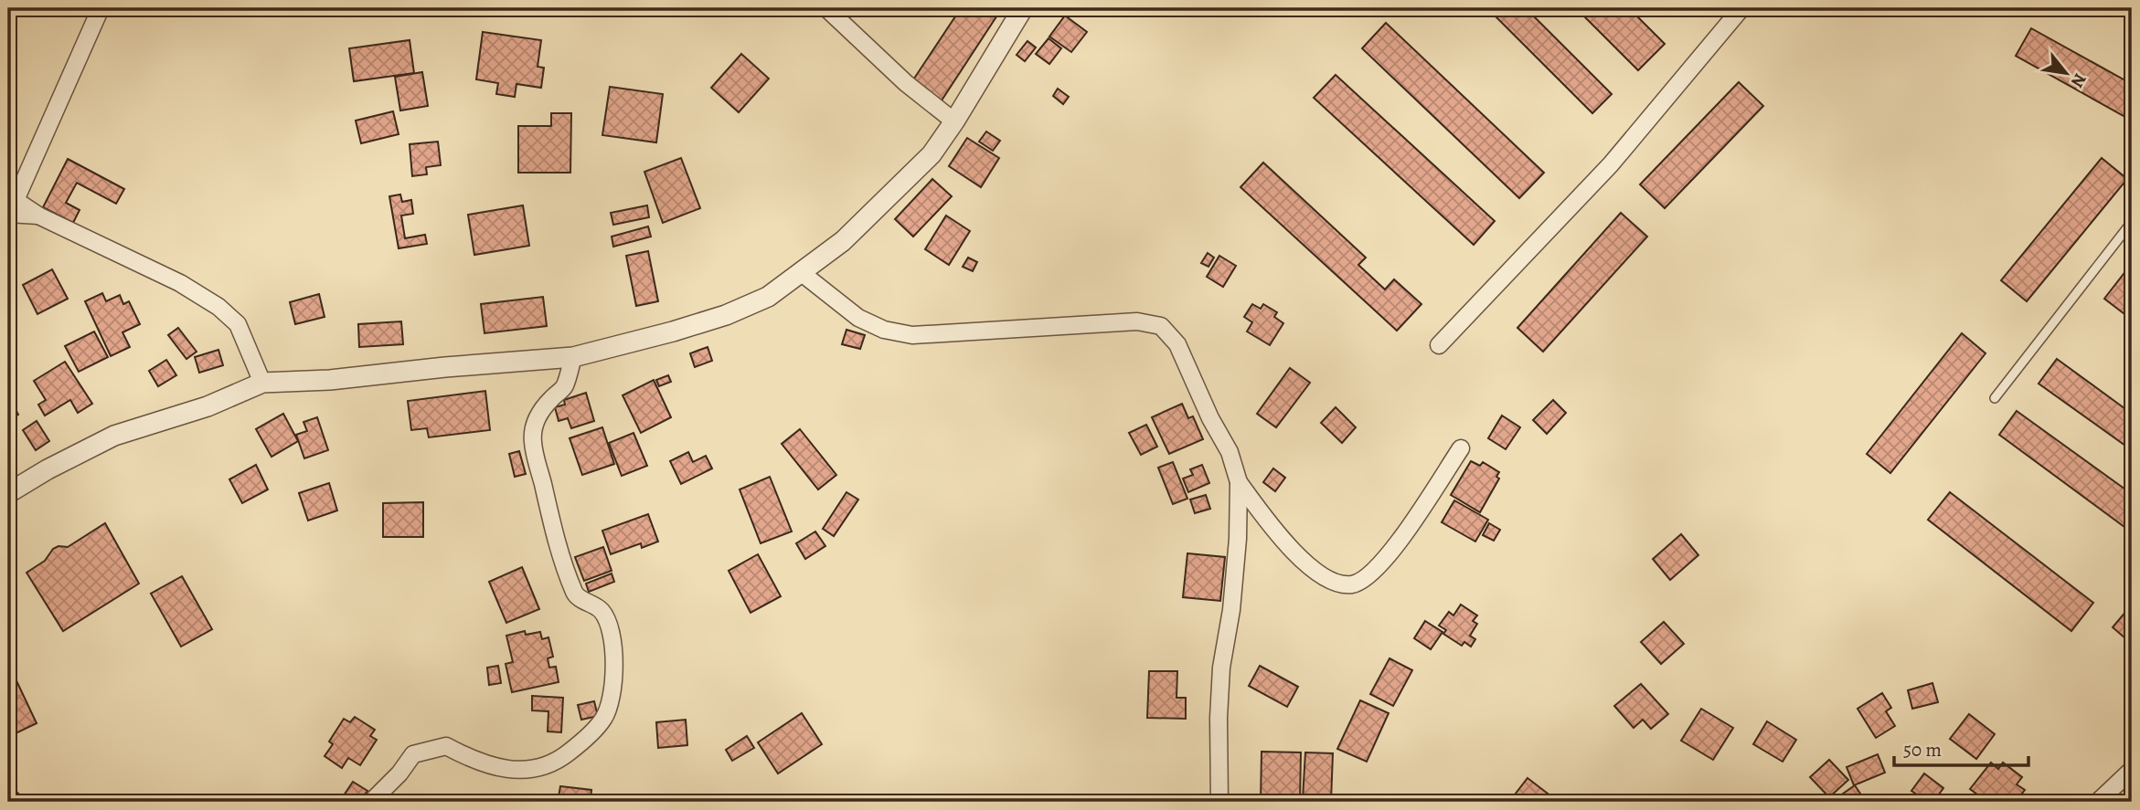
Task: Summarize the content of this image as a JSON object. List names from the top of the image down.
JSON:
{
  "scale_bar": "50 m",
  "north": "bottom right"
}
